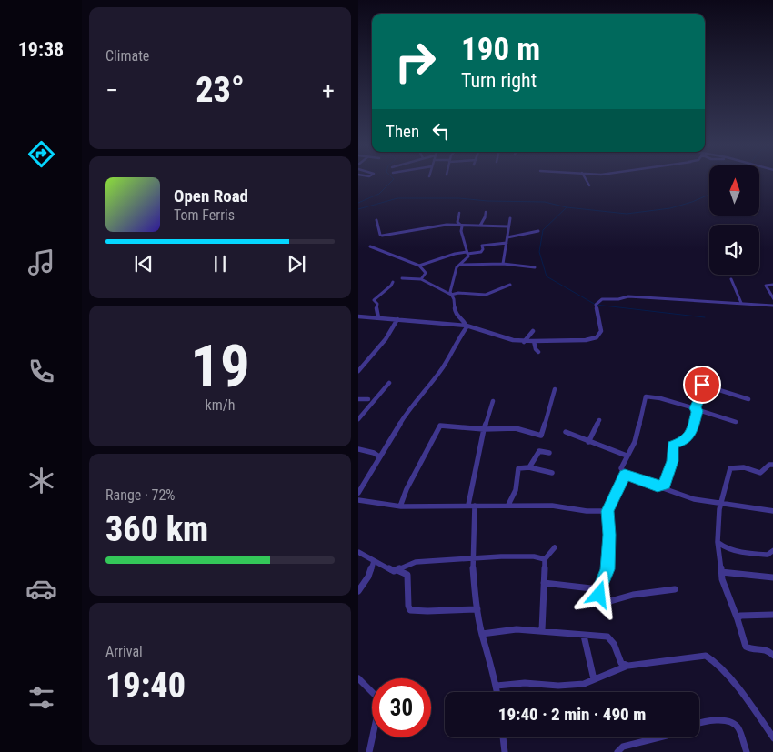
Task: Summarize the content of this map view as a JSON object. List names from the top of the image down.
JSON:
{
  "north": "top",
  "page": {
    "tabs": "19:38",
    "tile": [
      "Climate",
      ["19", "km/h"],
      ["Range · 72%", "360 km"],
      ["Arrival", "19:40"]
    ],
    "turn": ["190 m", "Turn right"],
    "heat": ["−", "23°", "+"],
    "then": "Then",
    "song": ["Open Road", "Tom Ferris"],
    "limit": "30",
    "trip": "19:40 · 2 min · 490 m"
  }
}
